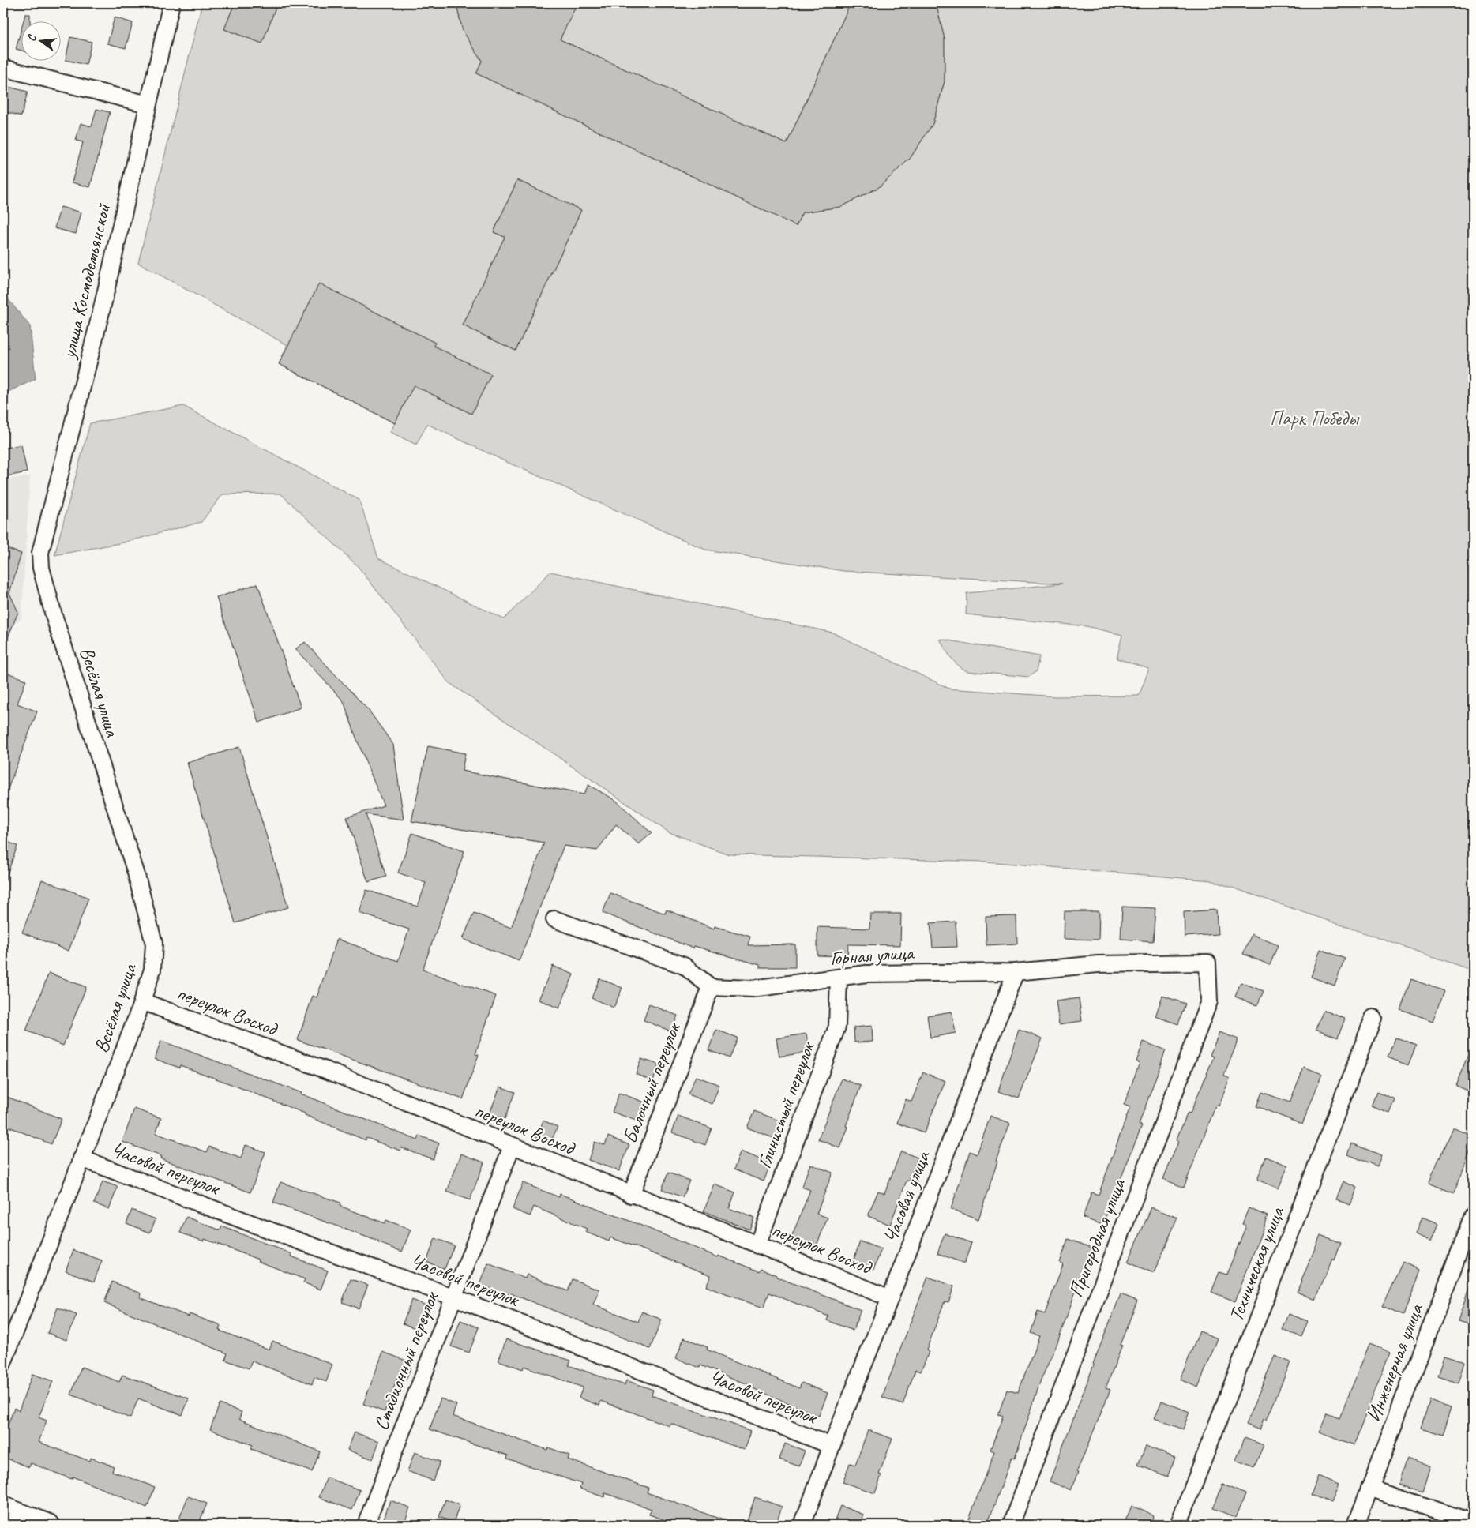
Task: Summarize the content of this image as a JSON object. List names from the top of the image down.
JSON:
{
  "streets": {
    "street": [
      "улица Космодемьянской",
      "Весёлая улица",
      "Горная улица",
      "переулок Восход",
      "Балочный переулок",
      "Глинистый переулок",
      "Часовой переулок",
      "Часовая улица",
      "Пригородная улица",
      "Техническая улица",
      "Стадионный переулок",
      "Инженерная улица"
    ]
  },
  "crossings": [
    ["улица Космодемьянской", "Весёлая улица"],
    ["Весёлая улица", "переулок Восход"],
    ["Весёлая улица", "Часовой переулок"],
    ["Горная улица", "Балочный переулок"],
    ["Горная улица", "Глинистый переулок"],
    ["Горная улица", "Часовая улица"],
    ["Горная улица", "Пригородная улица"],
    ["переулок Восход", "Балочный переулок"],
    ["переулок Восход", "Глинистый переулок"],
    ["переулок Восход", "Часовая улица"],
    ["переулок Восход", "Стадионный переулок"],
    ["Часовой переулок", "Часовая улица"],
    ["Часовой переулок", "Стадионный переулок"]
  ],
  "parks": ["Парк Победы"],
  "north": "left"
}
